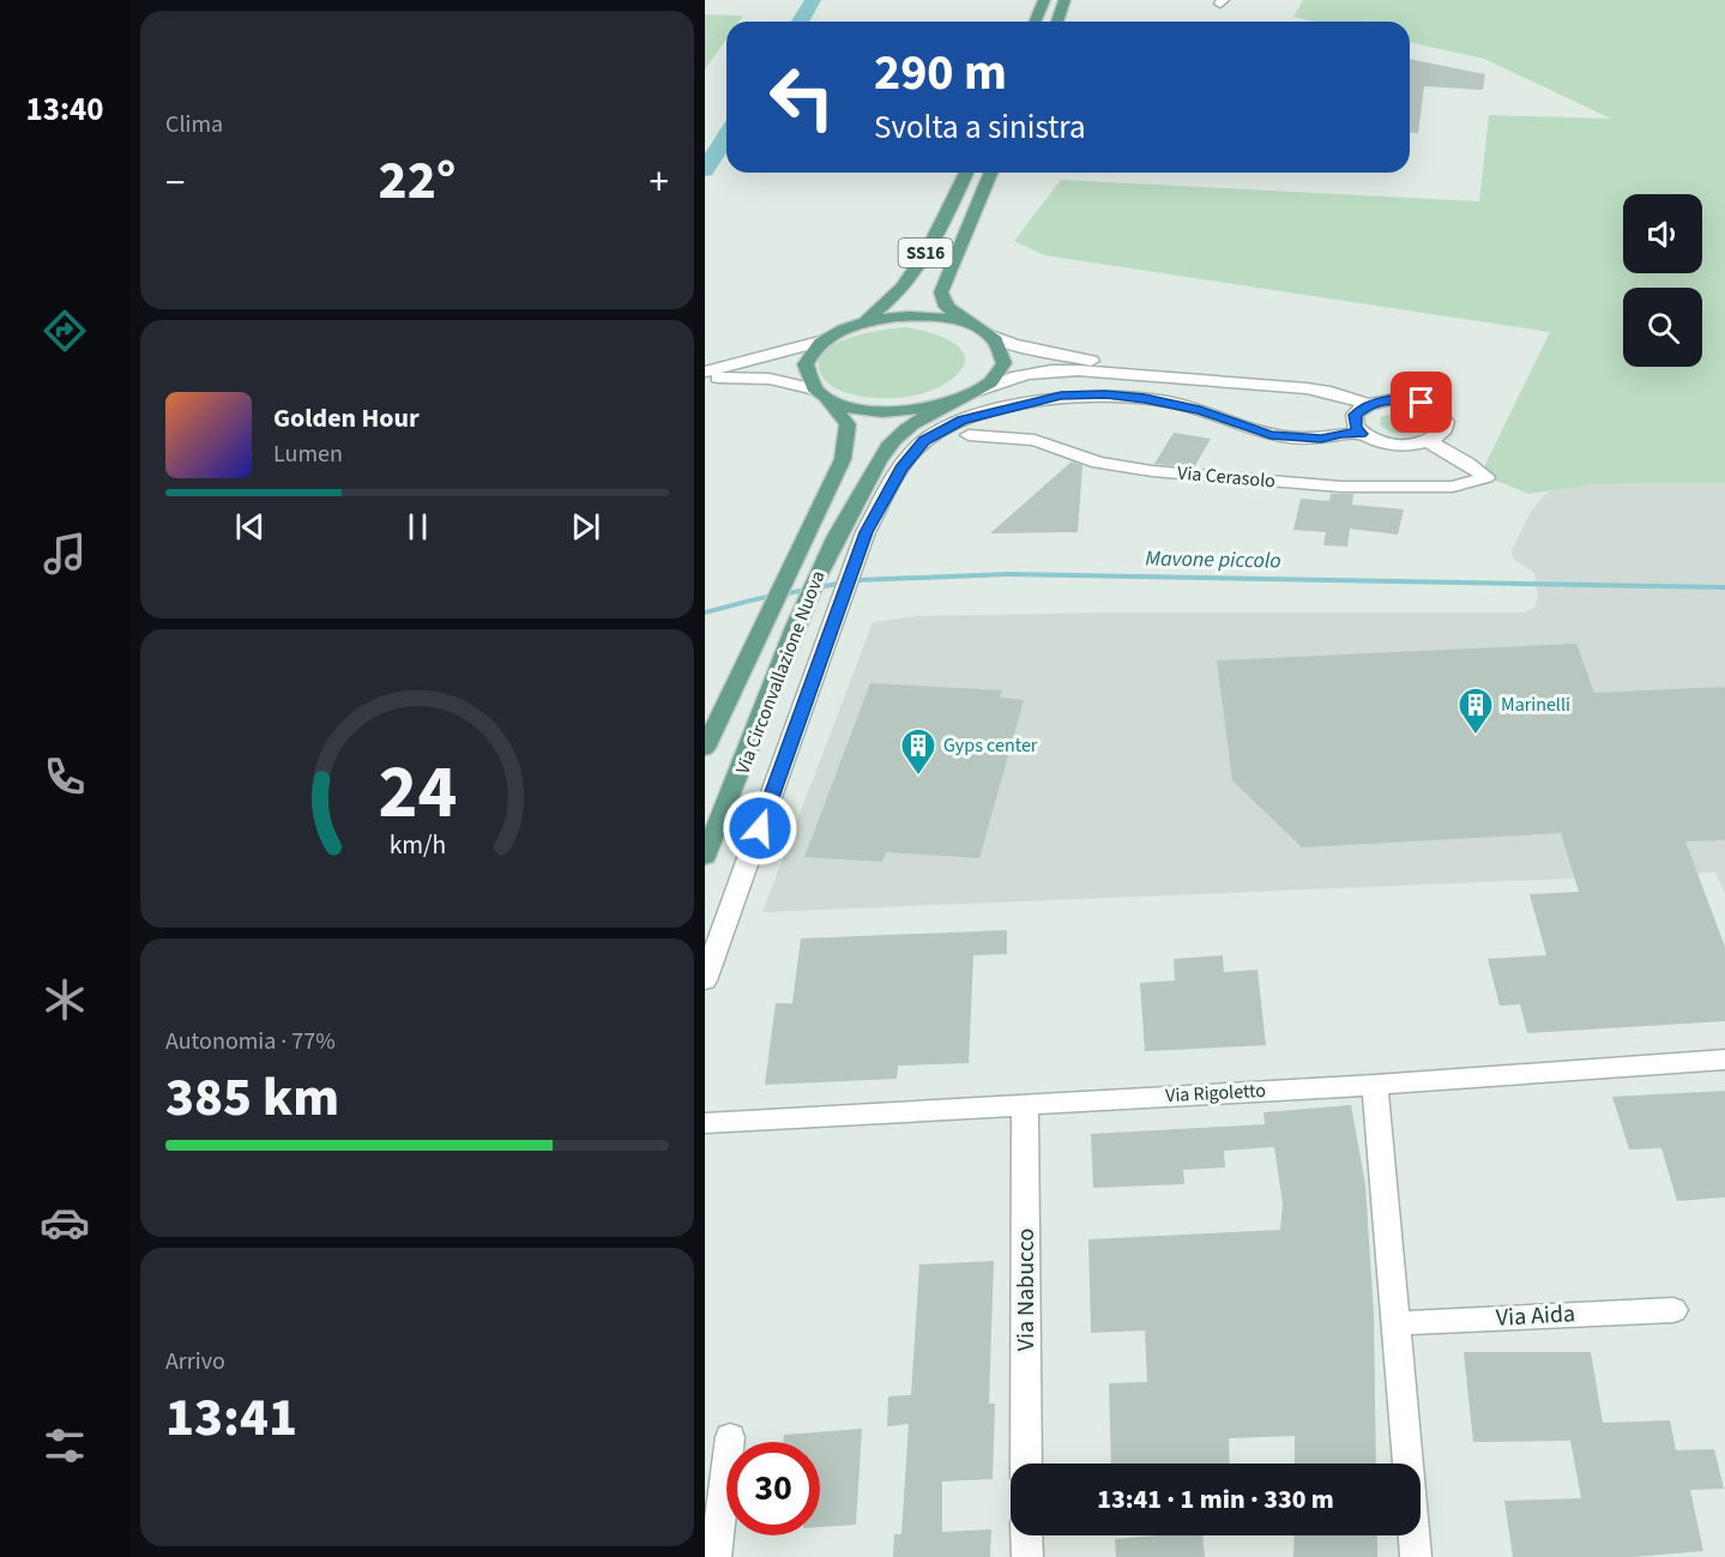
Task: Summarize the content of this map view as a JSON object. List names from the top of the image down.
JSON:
{
  "streets": {
    "main road": ["SS16", "Via Circonvallazione Nuova"],
    "street": [
      "Via Cerasolo",
      "Via Rigoletto",
      "Via Nabucco",
      "Via Aida"
    ]
  },
  "crossings": [
    ["Via Rigoletto", "Via Nabucco"]
  ],
  "water": ["Mavone piccolo"],
  "places": {
    "building": ["Marinelli", "Gyps center"]
  },
  "page": {
    "tabs": "13:40",
    "tile": [
      "Clima",
      ["Autonomia · 77%", "385 km"],
      ["Arrivo", "13:41"]
    ],
    "turn": ["290 m", "Svolta a sinistra"],
    "heat": ["−", "22°", "+"],
    "song": ["Golden Hour", "Lumen"],
    "limit": "30",
    "trip": "13:41 · 1 min · 330 m",
    "gauge": ["24", "km/h"]
  }
}
